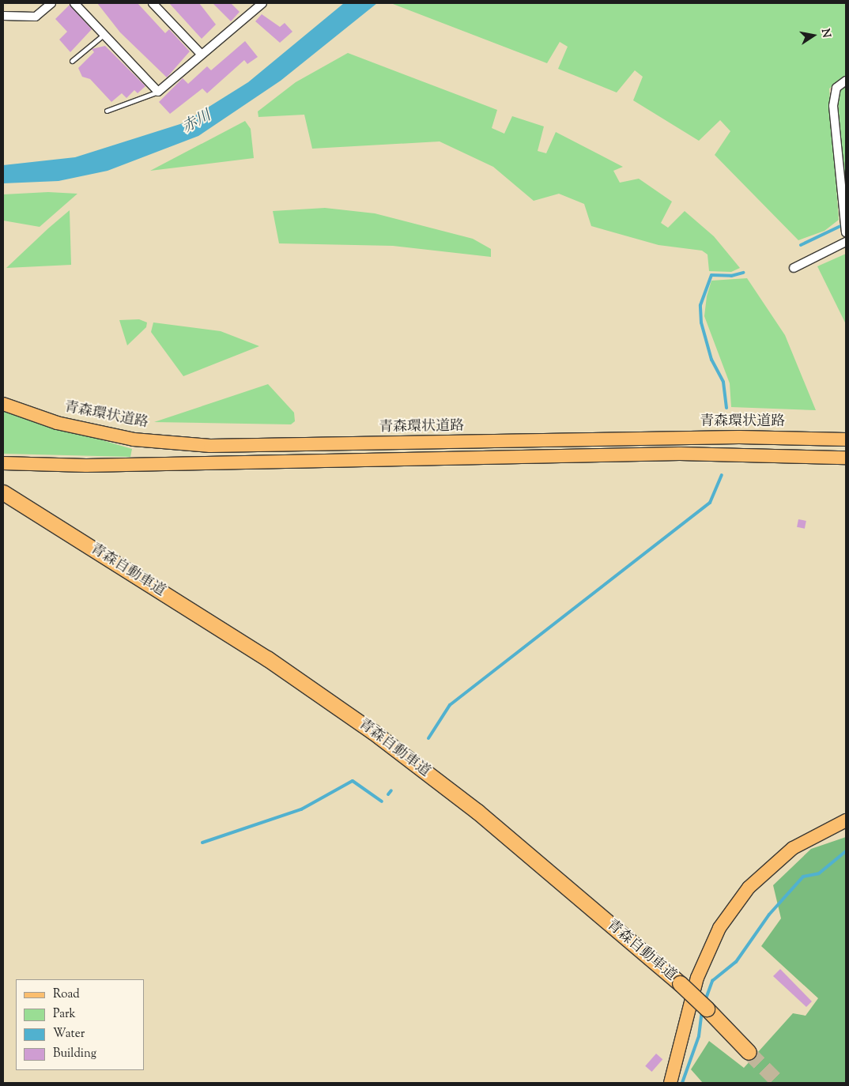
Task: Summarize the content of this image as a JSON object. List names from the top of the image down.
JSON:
{
  "streets": {
    "highway": ["青森自動車道"],
    "main road": ["青森環状道路"]
  },
  "water": ["赤川"],
  "legend": [
    "Road",
    "Park",
    "Water",
    "Building"
  ],
  "north": "right"
}
